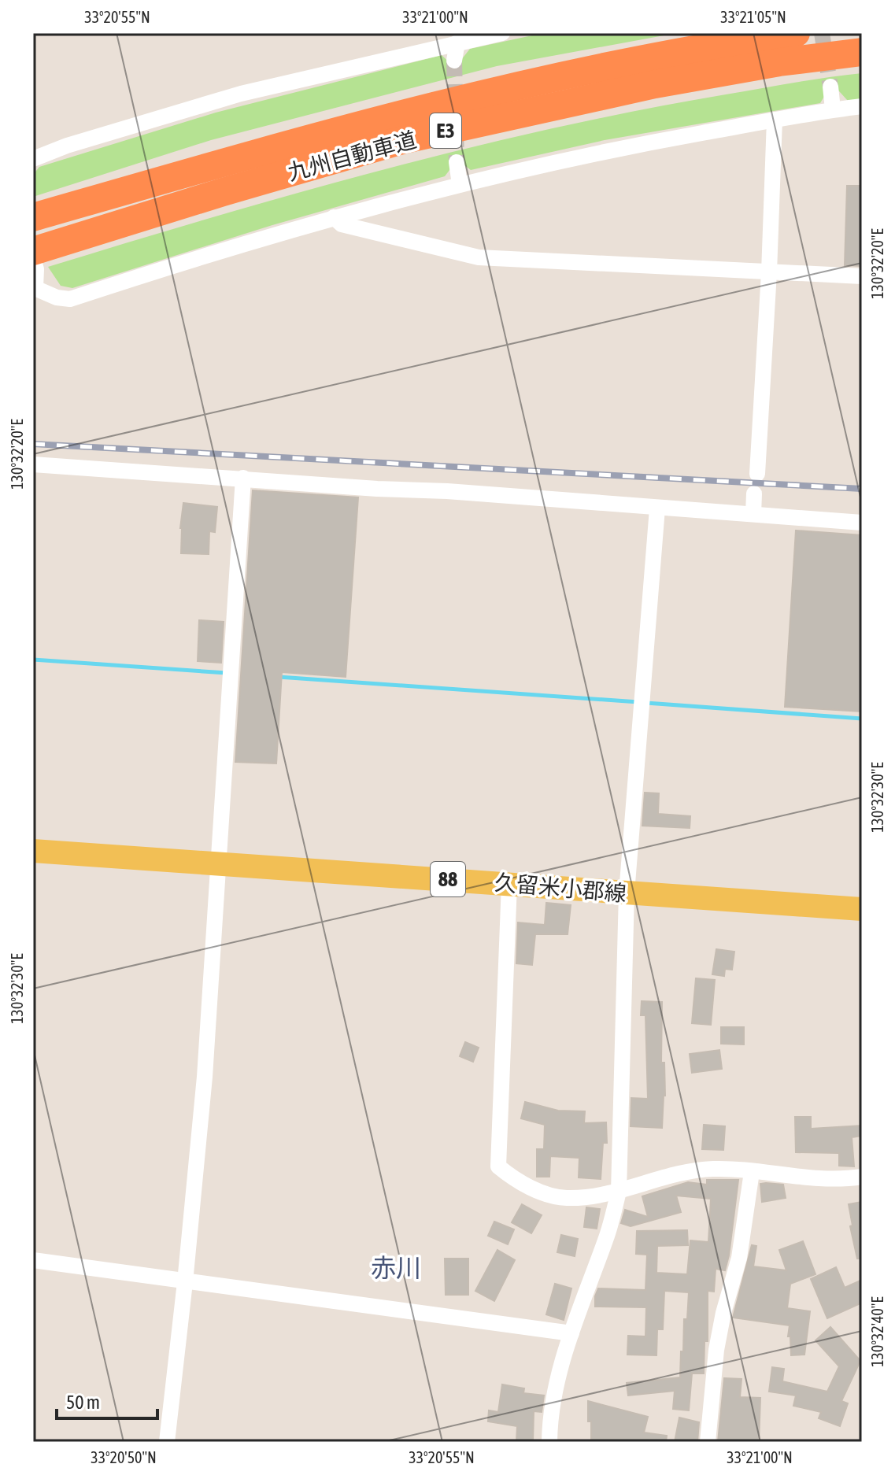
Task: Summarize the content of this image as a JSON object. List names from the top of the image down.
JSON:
{
  "streets": {
    "highway": ["E3", "九州自動車道"],
    "main road": ["88", "久留米小郡線"]
  },
  "districts": ["赤川"],
  "scale_bar": "50 m",
  "coordinates": [
    "33°20'55\"N",
    "33°21'00\"N",
    "33°21'05\"N",
    "130°32'20\"E",
    "130°32'30\"E",
    "130°32'40\"E",
    "33°20'50\"N"
  ]
}
